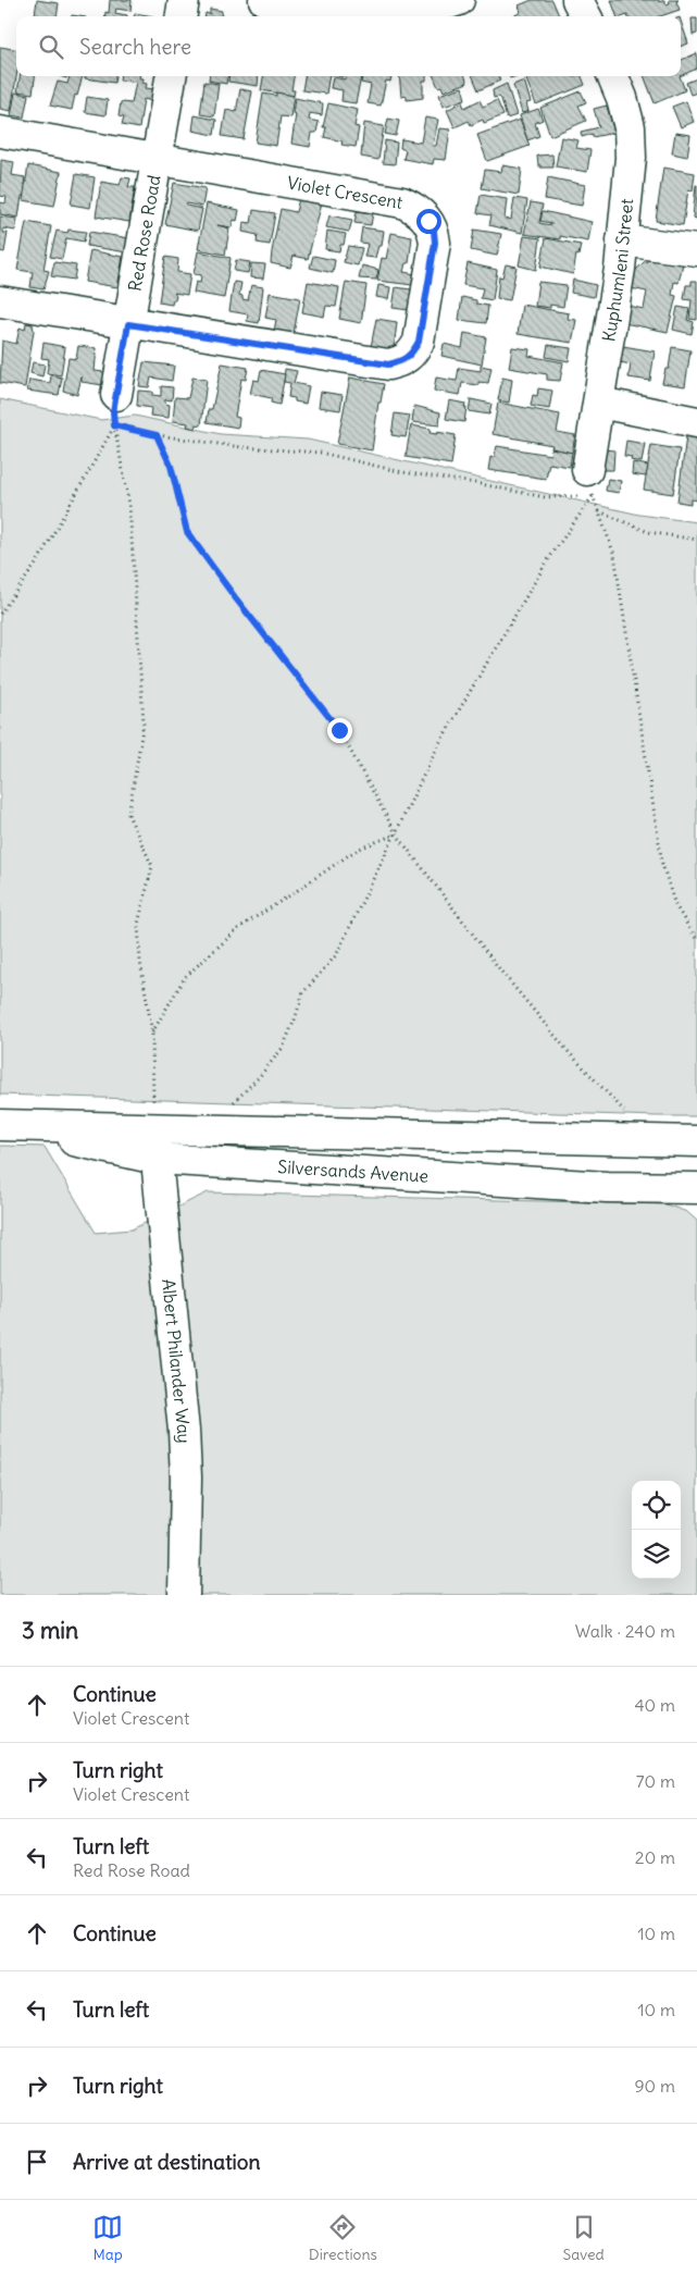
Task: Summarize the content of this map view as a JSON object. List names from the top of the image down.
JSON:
{
  "streets": {
    "street": [
      "Violet Crescent",
      "Red Rose Road",
      "Kuphumleni Street",
      "Silversands Avenue",
      "Albert Philander Way"
    ]
  },
  "crossings": [
    ["Violet Crescent", "Red Rose Road"],
    ["Silversands Avenue", "Albert Philander Way"]
  ],
  "page": {
    "search": "Search here",
    "heading": ["3 min", "Walk · 240 m"],
    "list": [
      ["Continue", "Violet Crescent", "40 m"],
      ["Turn right", "Violet Crescent", "70 m"],
      ["Turn left", "Red Rose Road", "20 m"],
      ["Continue", "10 m"],
      ["Turn left", "10 m"],
      ["Turn right", "90 m"],
      "Arrive at destination"
    ],
    "nav": ["Map", "Directions", "Saved"]
  }
}
